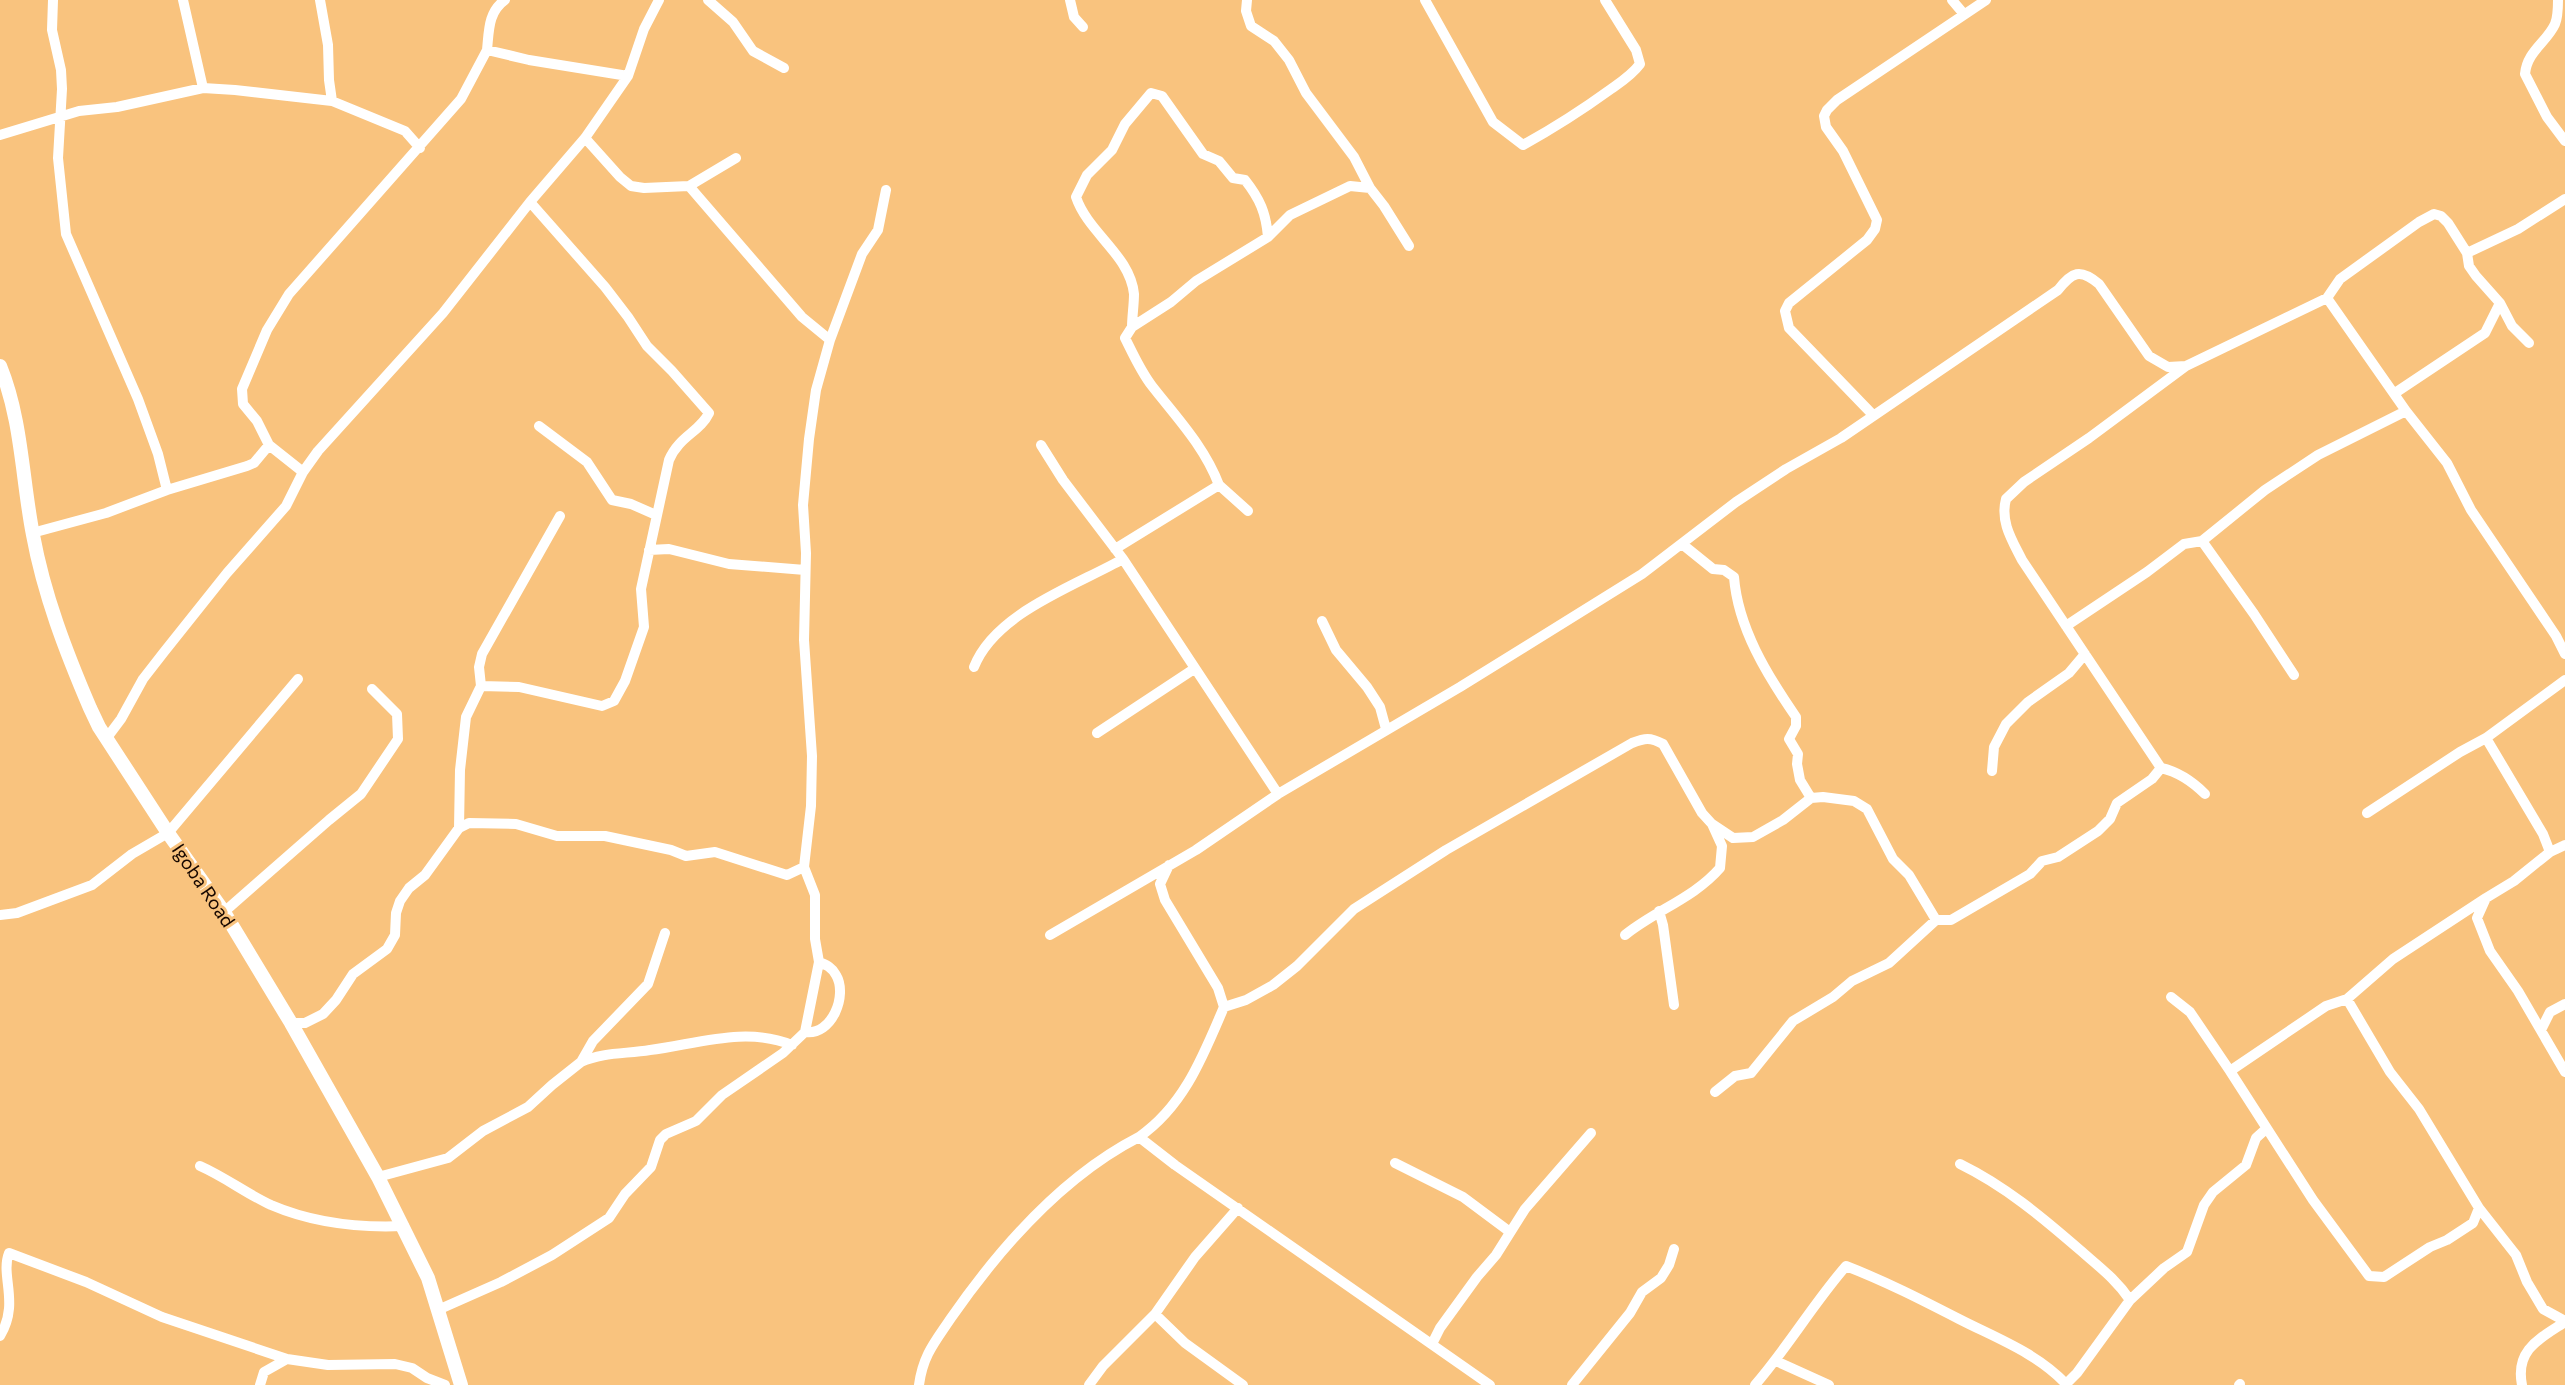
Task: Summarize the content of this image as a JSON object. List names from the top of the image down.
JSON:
{
  "streets": {
    "street": ["Igoba Road"]
  }
}
